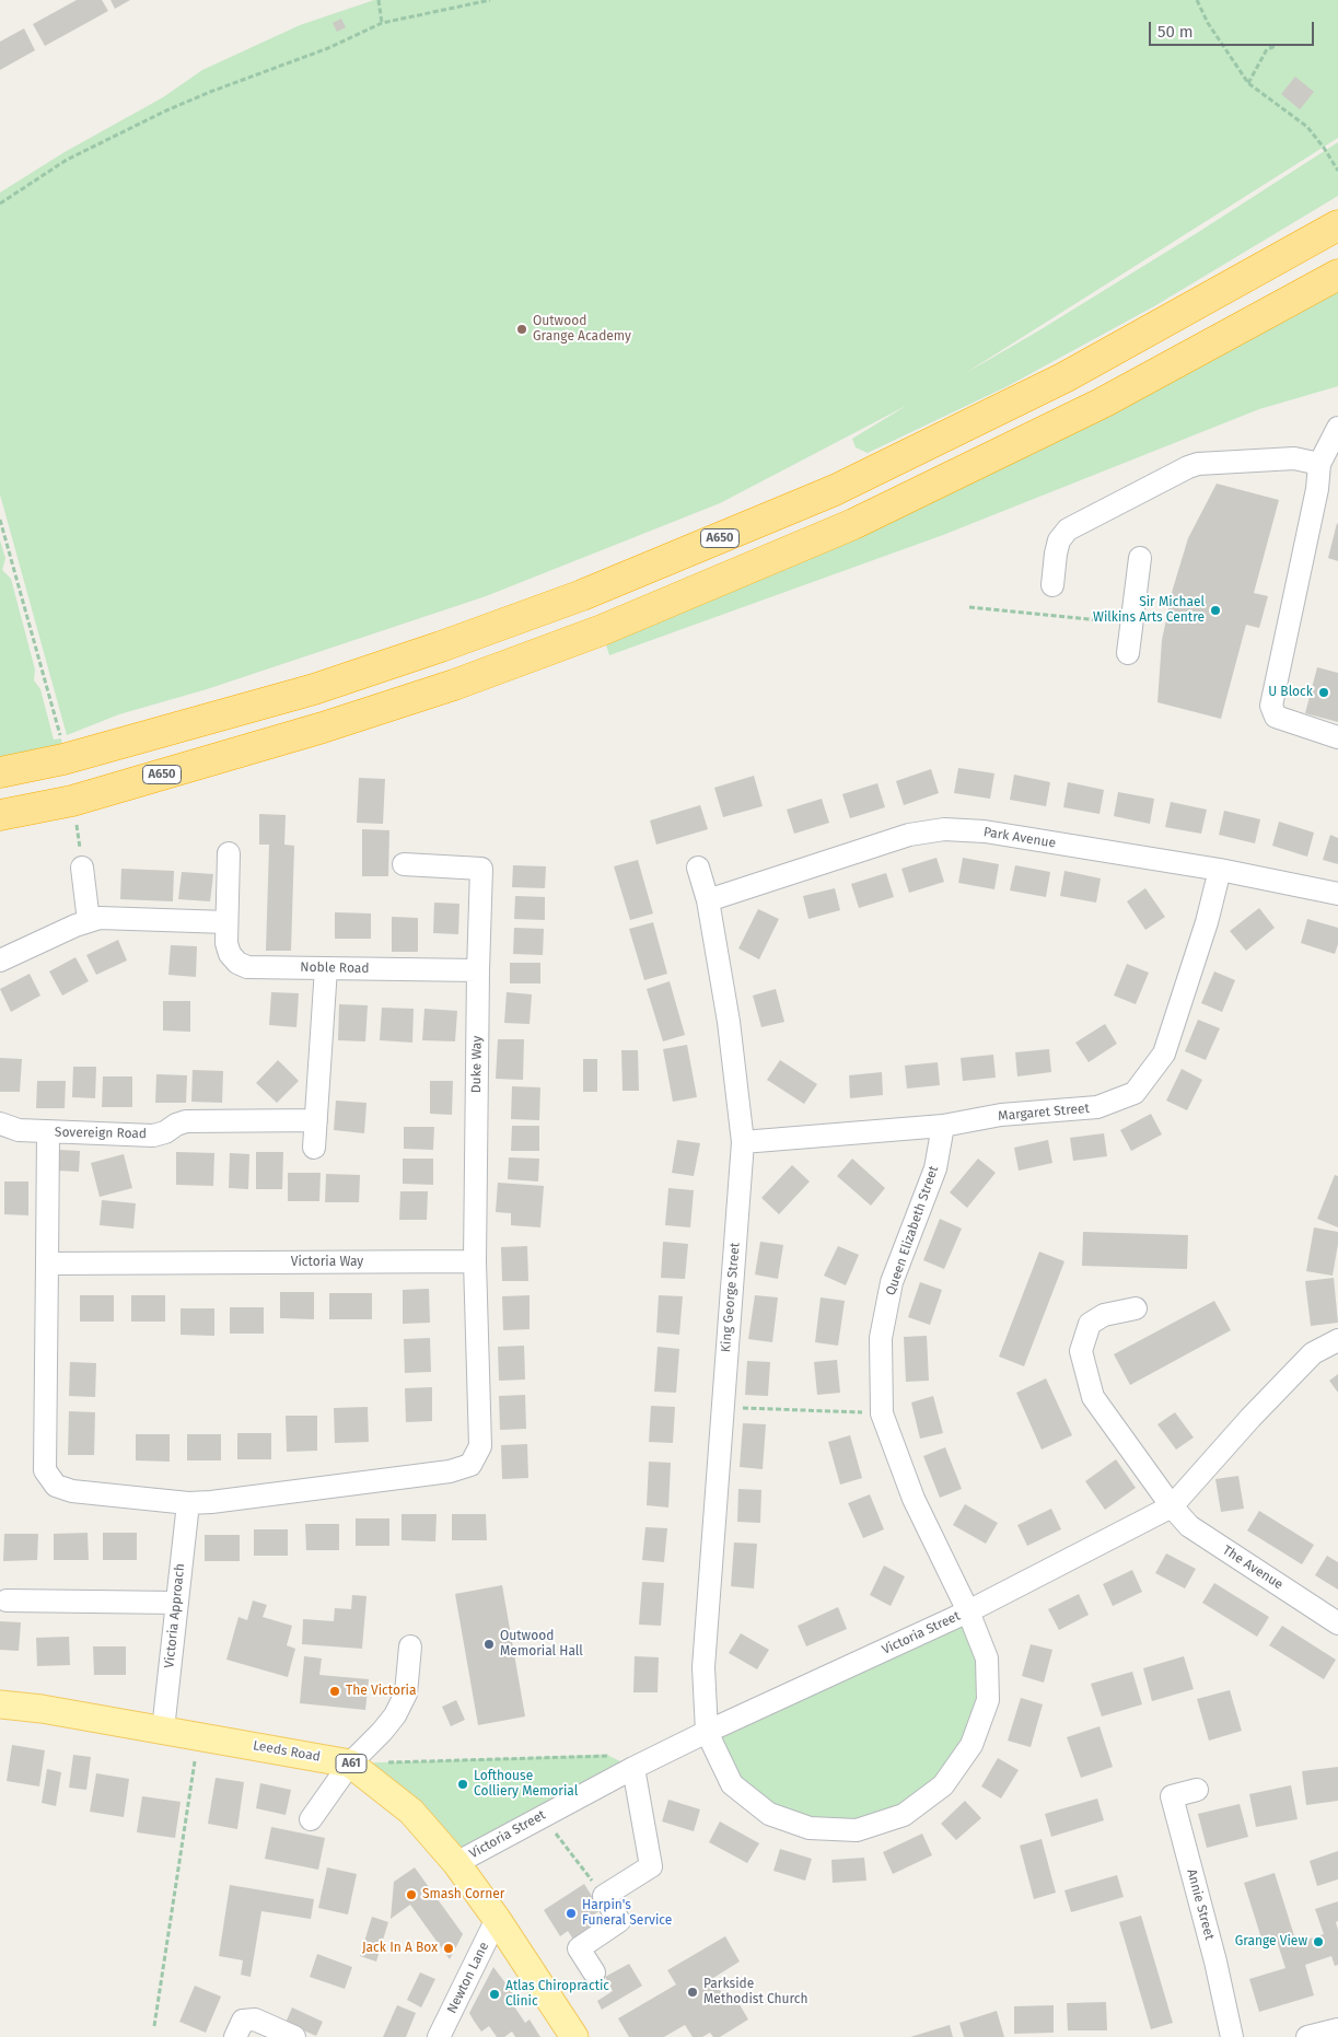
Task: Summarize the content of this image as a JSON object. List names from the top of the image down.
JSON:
{
  "streets": {
    "highway": ["A650"],
    "main road": ["Leeds Road", "A61"],
    "street": [
      "Park Avenue",
      "Noble Road",
      "Duke Way",
      "Margaret Street",
      "Sovereign Road",
      "Queen Elizabeth Street",
      "Victoria Way",
      "King George Street",
      "The Avenue",
      "Victoria Approach",
      "Victoria Street",
      "Annie Street",
      "Newton Lane"
    ]
  },
  "crossings": [
    ["Park Avenue", "Margaret Street"],
    ["Park Avenue", "King George Street"],
    ["Noble Road", "Duke Way"],
    ["Duke Way", "Victoria Way"],
    ["Margaret Street", "Queen Elizabeth Street"],
    ["Margaret Street", "King George Street"],
    ["Sovereign Road", "Victoria Way"],
    ["Queen Elizabeth Street", "King George Street"],
    ["Queen Elizabeth Street", "Victoria Street"],
    ["King George Street", "Victoria Street"],
    ["The Avenue", "Victoria Street"],
    ["Victoria Approach", "Leeds Road"],
    ["Victoria Street", "Leeds Road"],
    ["Leeds Road", "Newton Lane"]
  ],
  "places": [
    "Outwood Grange Academy",
    "Sir Michael Wilkins Arts Centre",
    "U Block",
    "Outwood Memorial Hall",
    "The Victoria",
    "Lofthouse Colliery Memorial",
    "Smash Corner",
    "Harpin's Funeral Service",
    "Grange View",
    "Jack In A Box",
    "Parkside Methodist Church",
    "Atlas Chiropractic Clinic"
  ],
  "scale_bar": "50 m"
}
